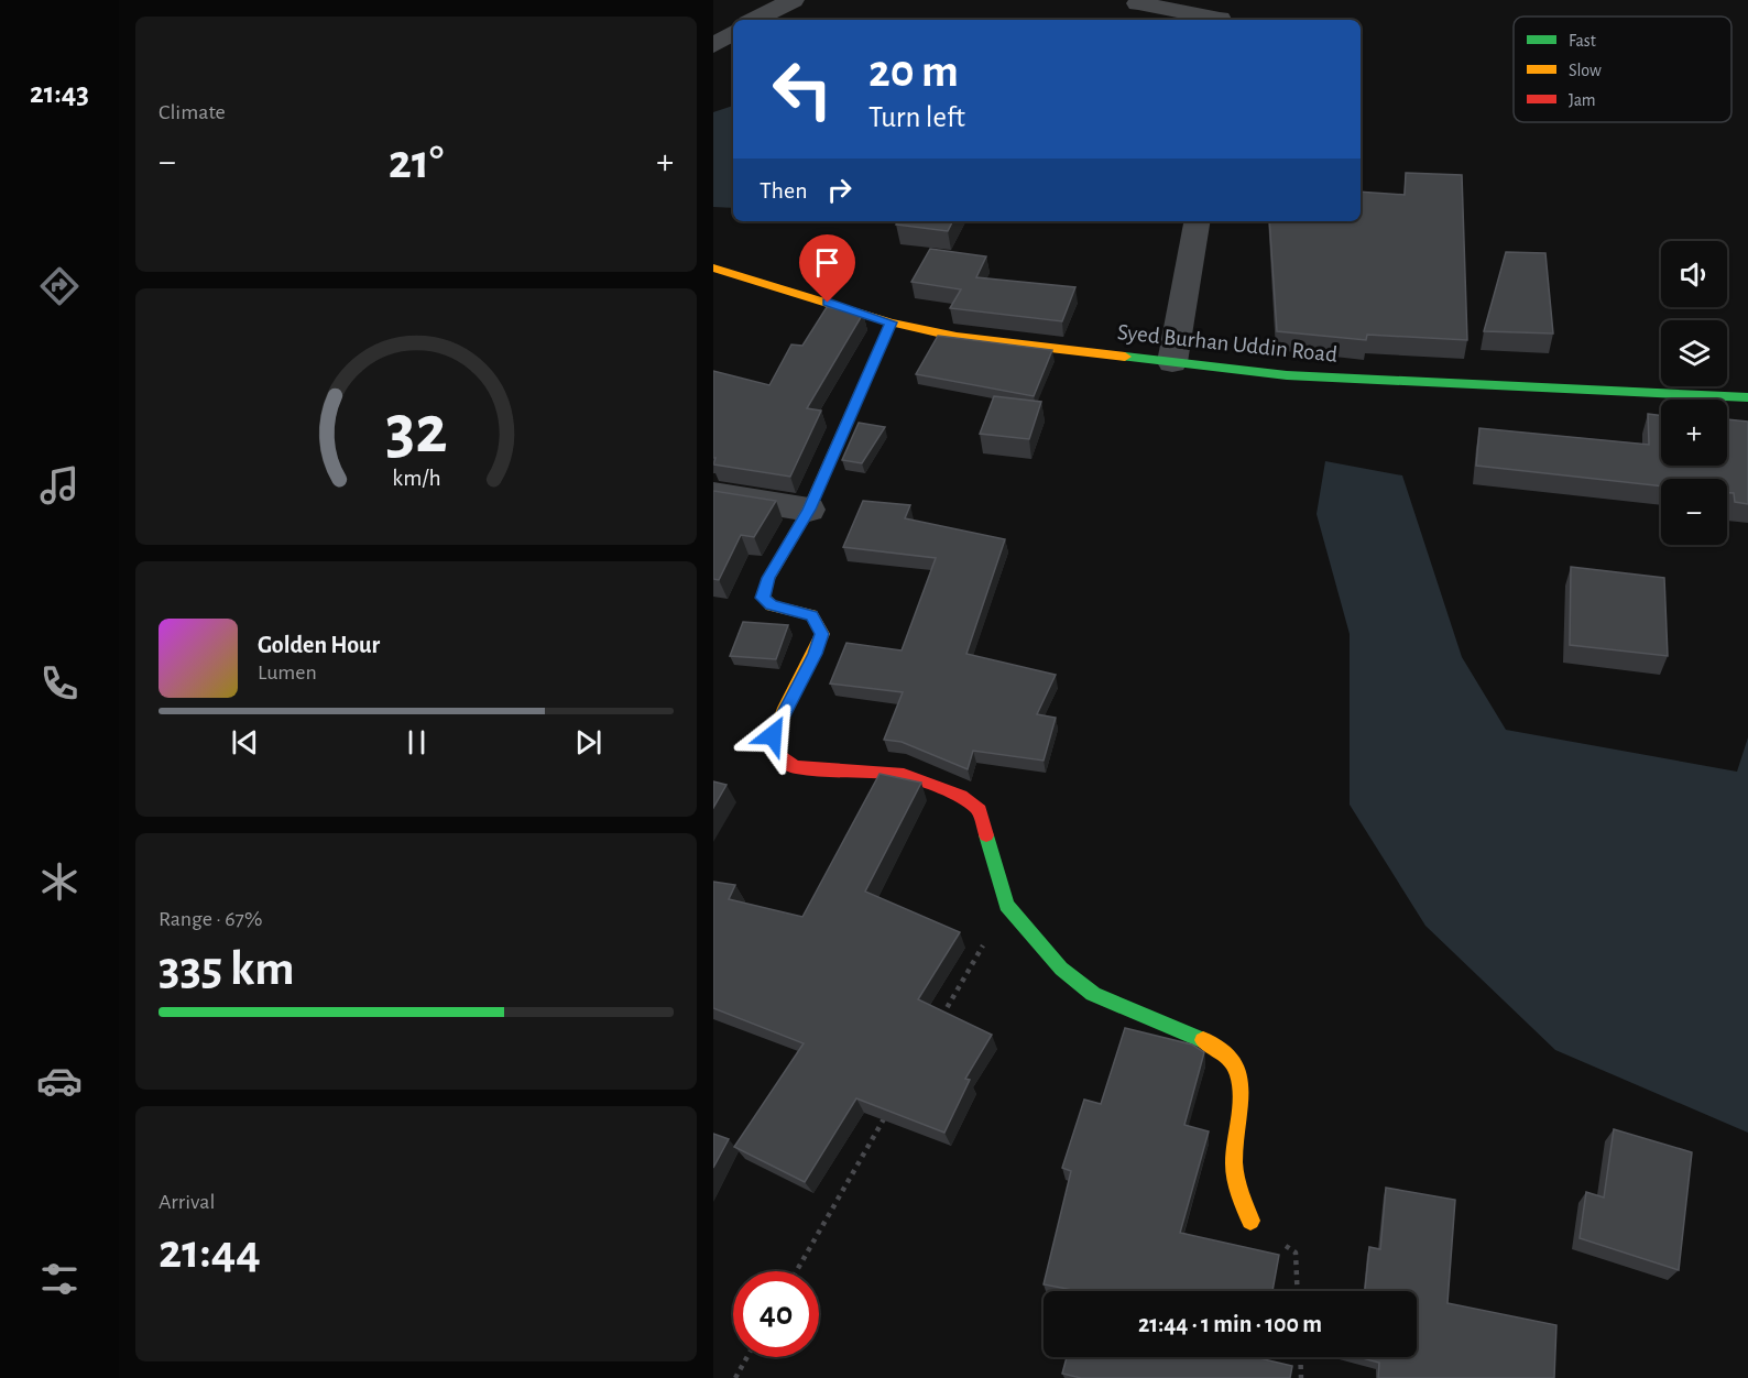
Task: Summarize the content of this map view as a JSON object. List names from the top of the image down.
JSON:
{
  "streets": {
    "street": ["Syed Burhan Uddin Road"]
  },
  "legend": ["Fast", "Slow", "Jam"],
  "page": {
    "tabs": "21:43",
    "tile": [
      "Climate",
      ["Range · 67%", "335 km"],
      ["Arrival", "21:44"]
    ],
    "turn": ["20 m", "Turn left"],
    "heat": ["−", "21°", "+"],
    "then": "Then",
    "map_buttons": ["+", "−"],
    "song": ["Golden Hour", "Lumen"],
    "limit": "40",
    "trip": "21:44 · 1 min · 100 m",
    "gauge": ["32", "km/h"]
  }
}
